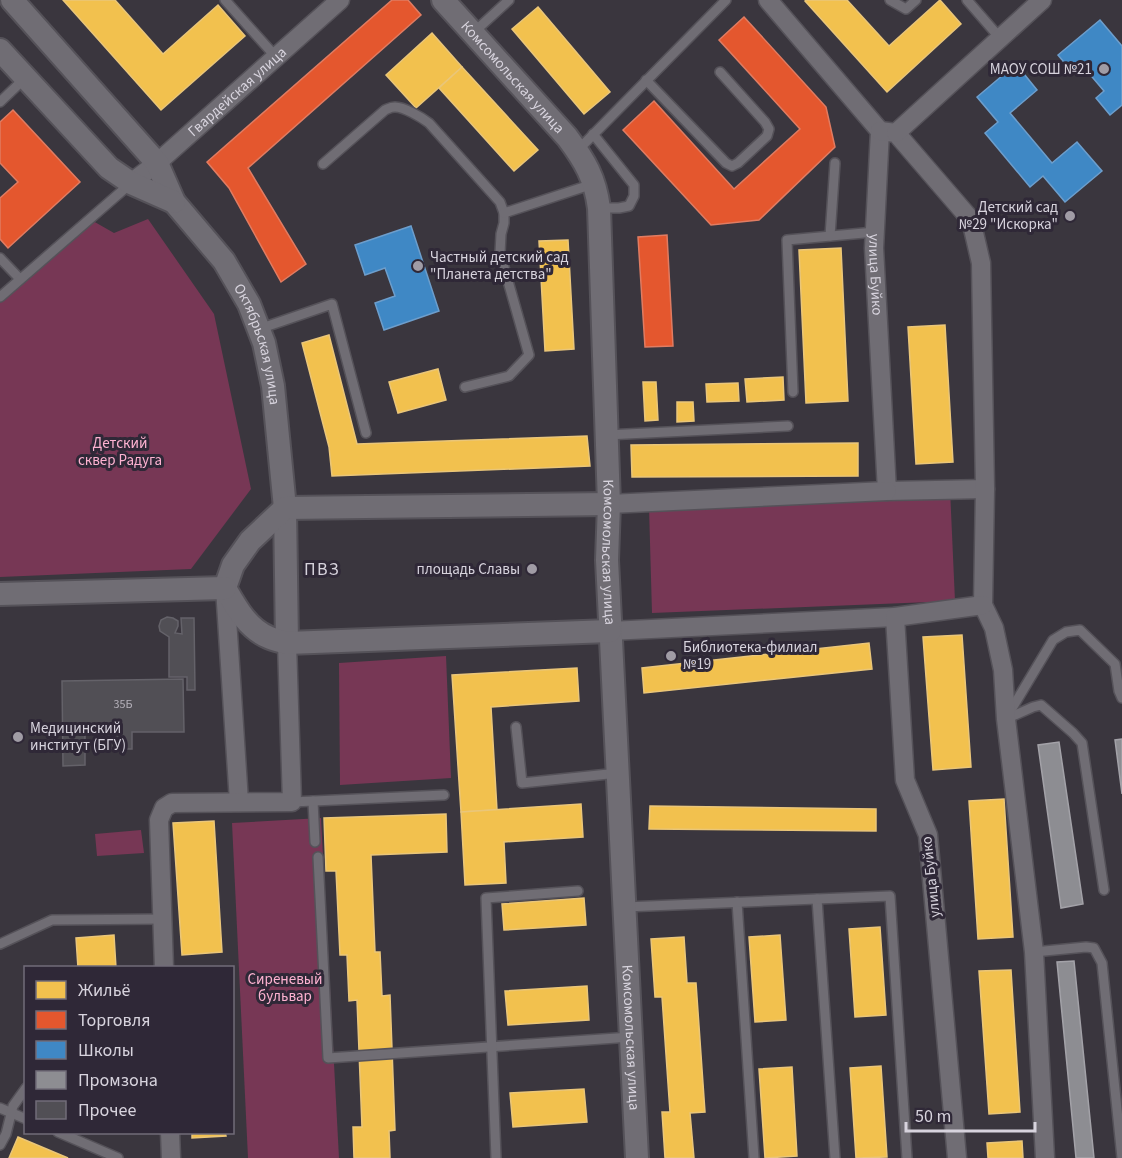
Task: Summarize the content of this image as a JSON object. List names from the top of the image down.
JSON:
{
  "streets": {
    "street": [
      "Комсомольская улица",
      "Гвардейская улица",
      "улица Буйко",
      "Октябрьская улица"
    ]
  },
  "crossings": [
    ["Гвардейская улица", "Октябрьская улица"]
  ],
  "districts": ["ПВЗ"],
  "parks": ["Детский сквер Радуга", "Сиреневый бульвар"],
  "places": [
    "МАОУ СОШ №21",
    "Детский сад №29 \"Искорка\"",
    "Частный детский сад \"Планета детства\"",
    "площадь Славы",
    "Библиотека-филиал №19",
    "Медицинский институт (БГУ)"
  ],
  "house_numbers": ["35Б"],
  "legend": [
    "Жильё",
    "Торговля",
    "Школы",
    "Промзона",
    "Прочее"
  ],
  "scale_bar": "50 m"
}
